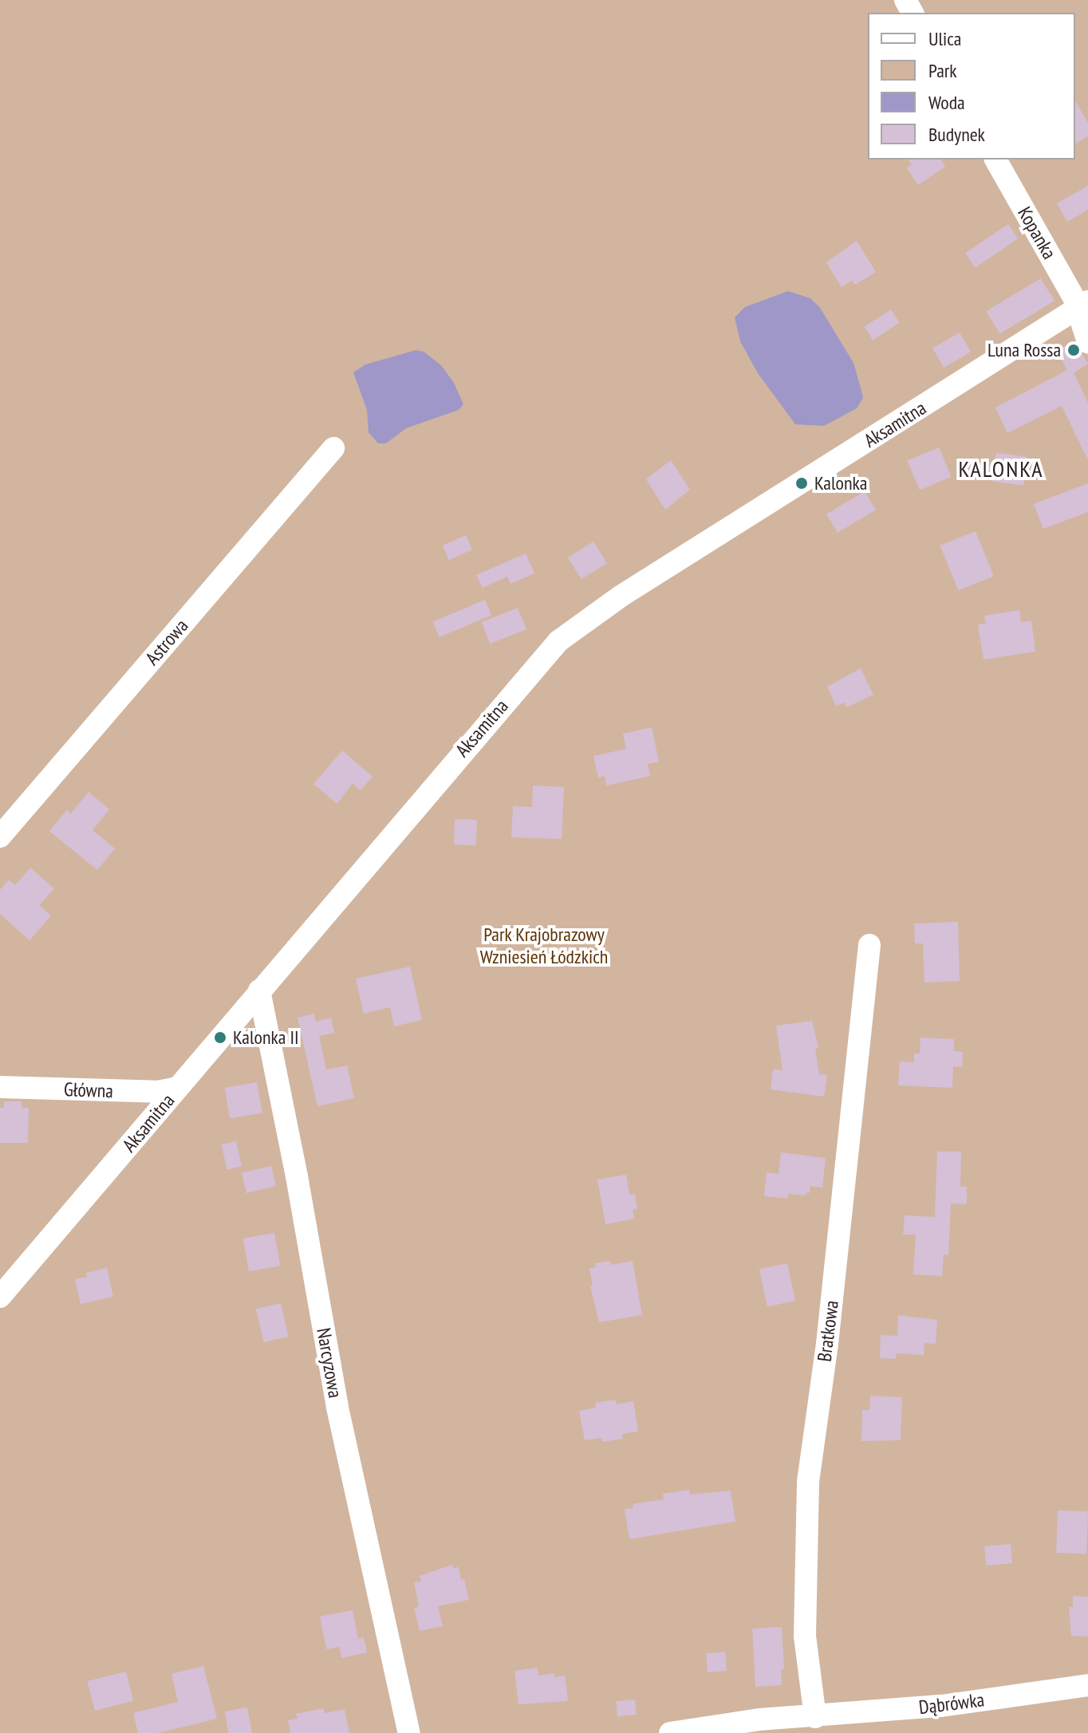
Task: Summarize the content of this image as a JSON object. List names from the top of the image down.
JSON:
{
  "streets": {
    "street": [
      "Kopanka",
      "Aksamitna",
      "Astrowa",
      "Główna",
      "Bratkowa",
      "Narcyzowa",
      "Dąbrówka"
    ]
  },
  "crossings": [
    ["Kopanka", "Aksamitna"],
    ["Aksamitna", "Główna"],
    ["Aksamitna", "Narcyzowa"],
    ["Bratkowa", "Dąbrówka"]
  ],
  "districts": ["KALONKA"],
  "parks": ["Park Krajobrazowy Wzniesień Łódzkich"],
  "places": ["Luna Rossa", "Kalonka", "Kalonka II"],
  "legend": [
    "Ulica",
    "Park",
    "Woda",
    "Budynek"
  ]
}
